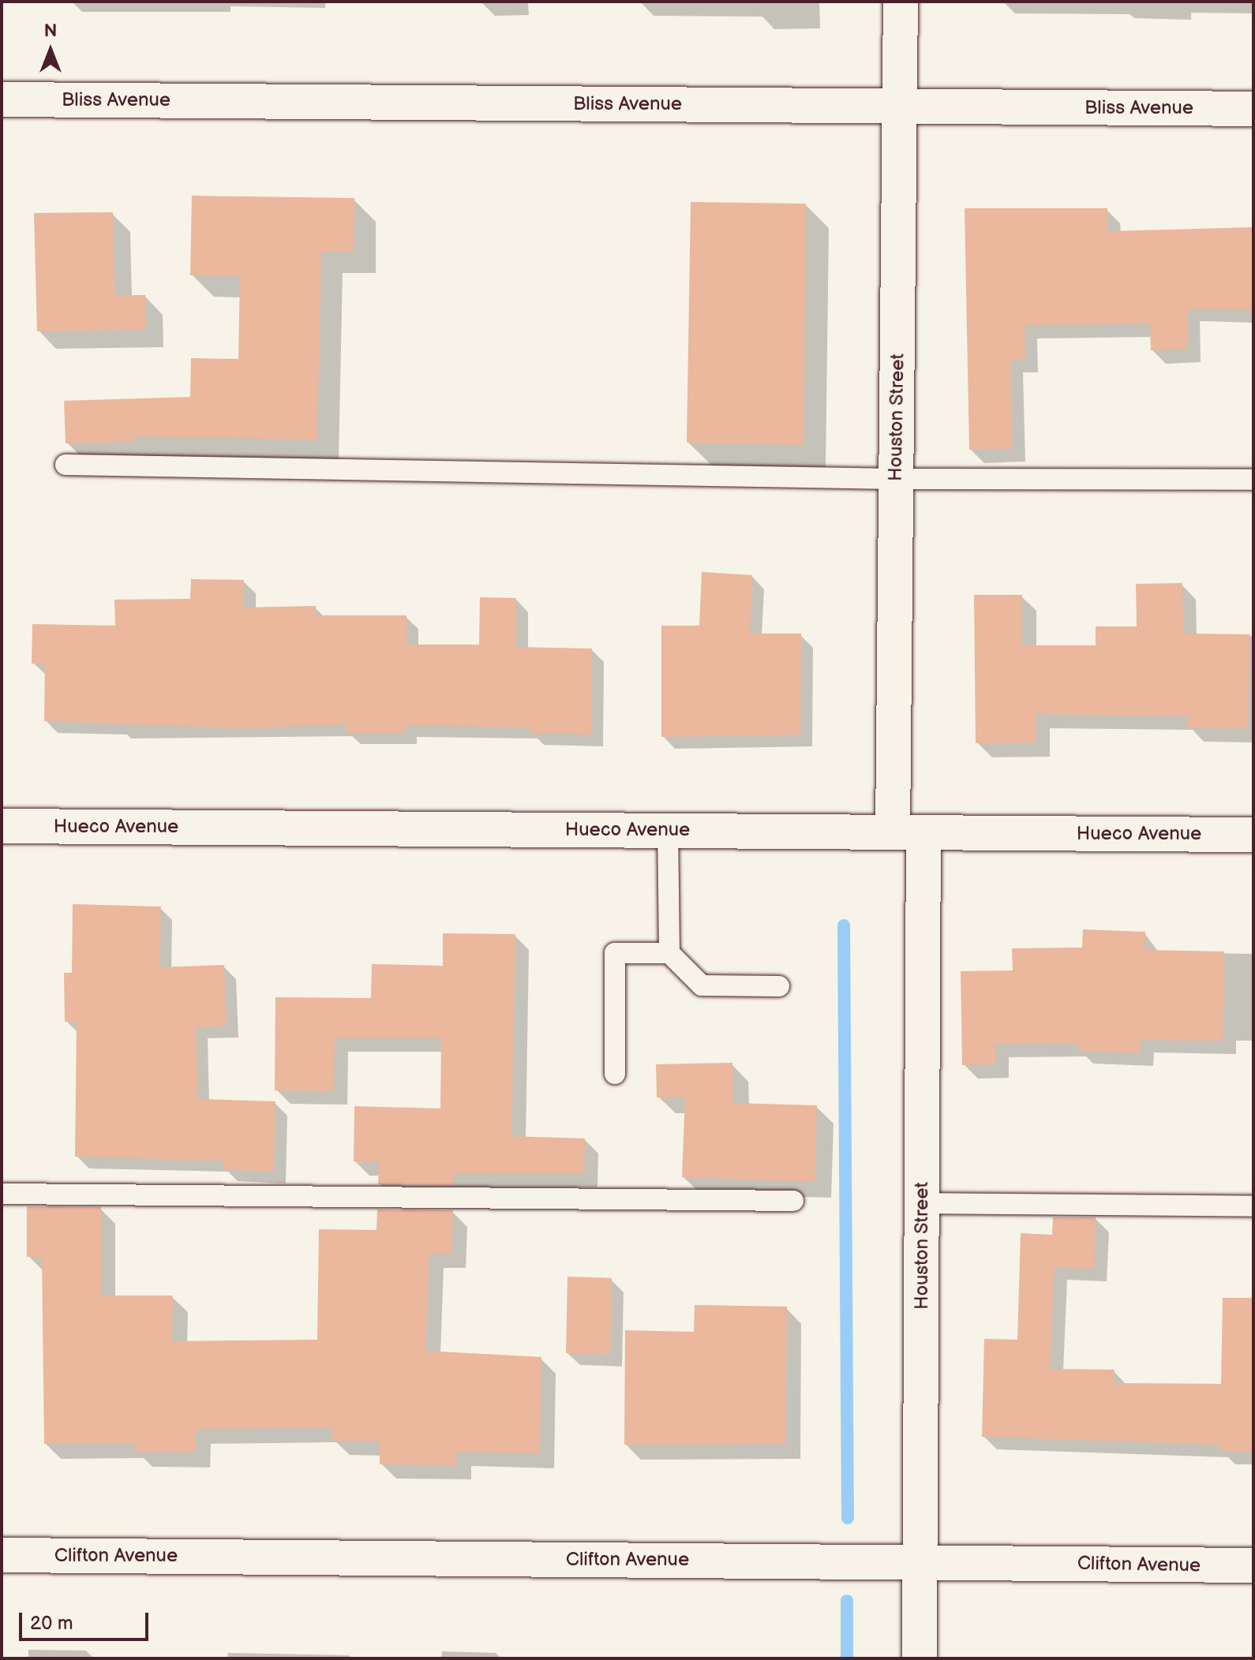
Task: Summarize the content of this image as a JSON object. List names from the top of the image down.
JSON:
{
  "streets": {
    "street": [
      "Bliss Avenue",
      "Houston Street",
      "Hueco Avenue",
      "Clifton Avenue"
    ]
  },
  "crossings": [
    ["Bliss Avenue", "Houston Street"],
    ["Houston Street", "Hueco Avenue"],
    ["Houston Street", "Clifton Avenue"]
  ],
  "scale_bar": "20 m",
  "north": "top"
}
